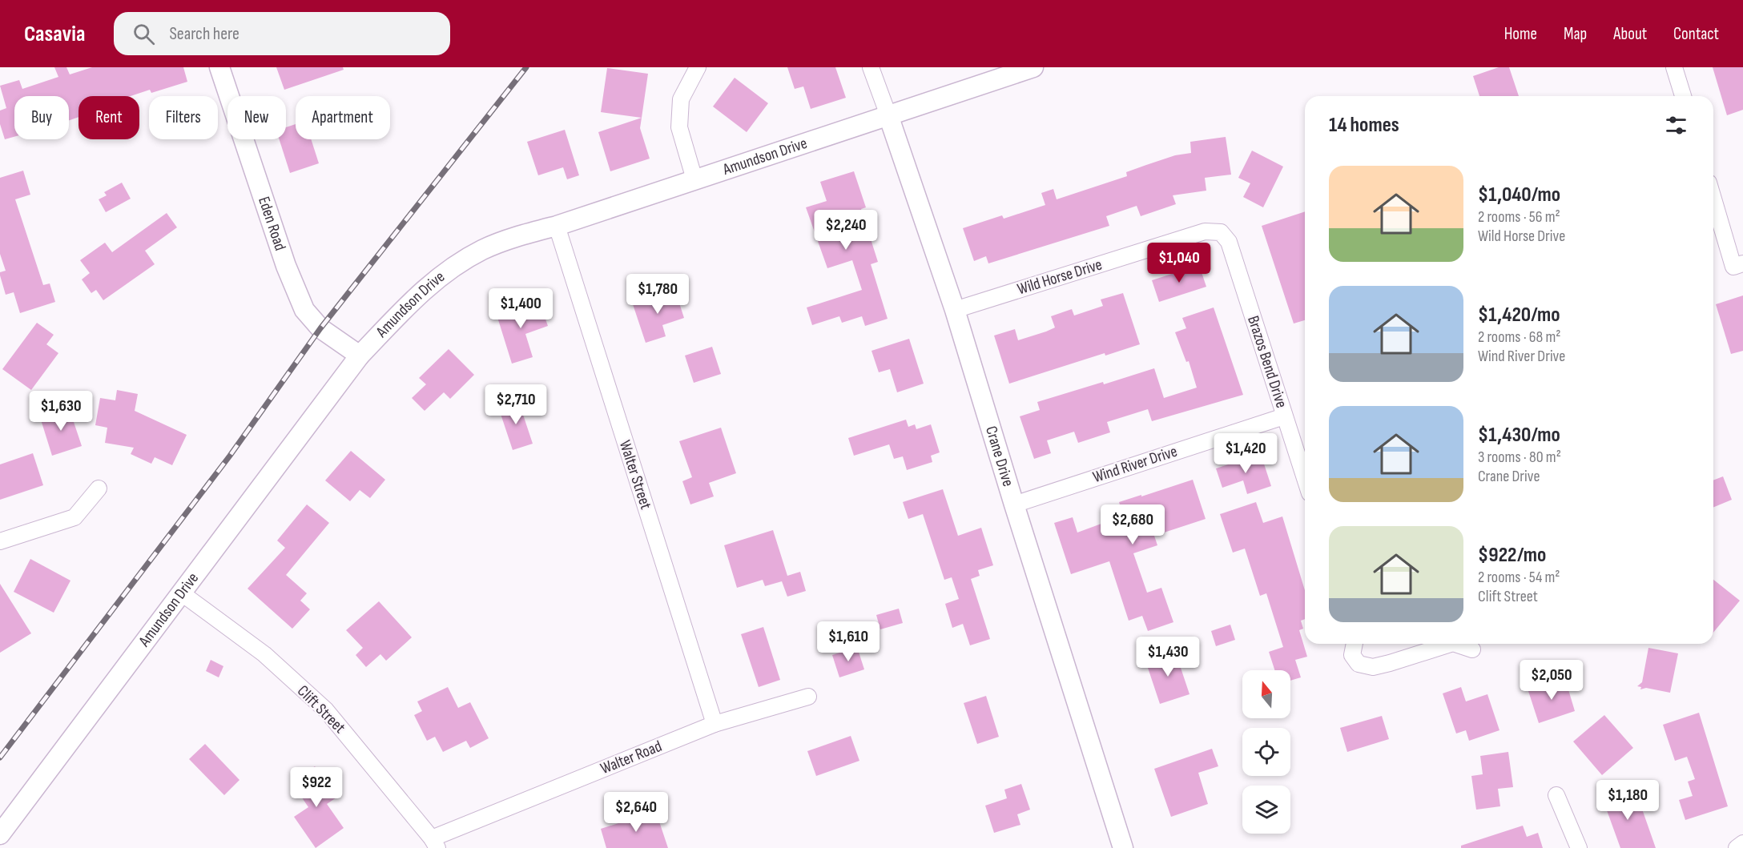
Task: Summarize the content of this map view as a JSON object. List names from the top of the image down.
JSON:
{
  "streets": {
    "street": [
      "Amundson Drive",
      "Eden Road",
      "Wild Horse Drive",
      "Brazos Bend Drive",
      "Crane Drive",
      "Wind River Drive",
      "Walter Street",
      "Clift Street",
      "Walter Road"
    ]
  },
  "crossings": [
    ["Amundson Drive", "Eden Road"],
    ["Amundson Drive", "Crane Drive"],
    ["Amundson Drive", "Walter Street"],
    ["Amundson Drive", "Clift Street"],
    ["Wild Horse Drive", "Brazos Bend Drive"],
    ["Wild Horse Drive", "Crane Drive"],
    ["Brazos Bend Drive", "Wind River Drive"],
    ["Crane Drive", "Wind River Drive"],
    ["Walter Street", "Walter Road"],
    ["Clift Street", "Walter Road"]
  ],
  "north": "top",
  "page": {
    "header": "Casavia",
    "search": "Search here",
    "nav": [
      "Home",
      "Map",
      "About",
      "Contact"
    ],
    "chip": [
      "Buy",
      "Rent",
      "Filters",
      "New",
      "Apartment"
    ],
    "heading": "14 homes",
    "list": [
      {
        "name": "$1,040/mo",
        "note": "2 rooms · 56 m² · Wild Horse Drive"
      },
      {
        "name": "$1,420/mo",
        "note": "2 rooms · 68 m² · Wind River Drive"
      },
      {
        "name": "$1,430/mo",
        "note": "3 rooms · 80 m² · Crane Drive"
      },
      {
        "name": "$922/mo",
        "note": "2 rooms · 54 m² · Clift Street"
      }
    ],
    "price": [
      "$2,240",
      "$1,040",
      "$1,780",
      "$1,400",
      "$2,710",
      "$1,630",
      "$1,420",
      "$2,680",
      "$1,610",
      "$1,430",
      "$2,050",
      "$922",
      "$1,180",
      "$2,640"
    ]
  }
}
